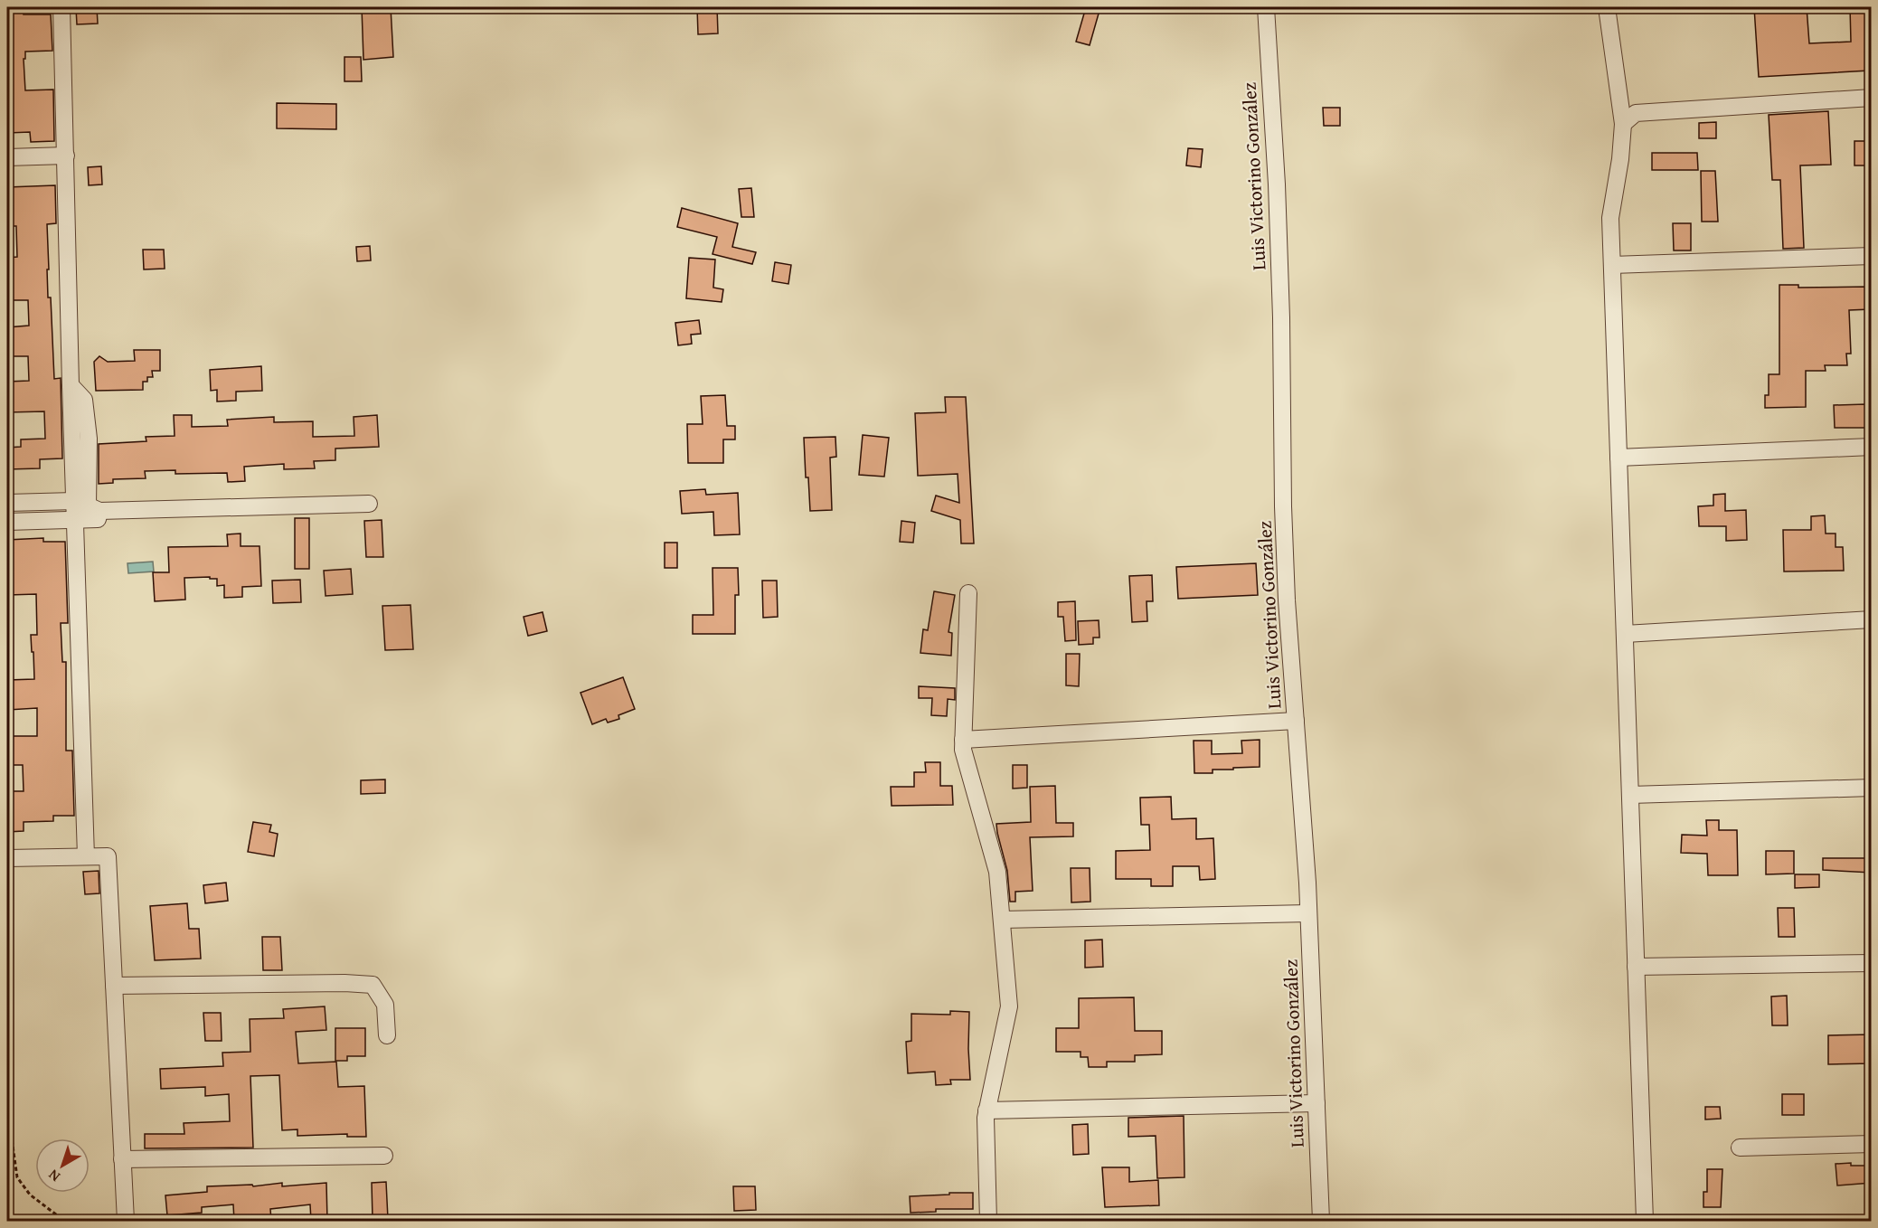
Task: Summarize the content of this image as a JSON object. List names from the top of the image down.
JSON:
{
  "streets": {
    "street": ["Luis Victorino González"]
  },
  "north": "bottom left"
}
